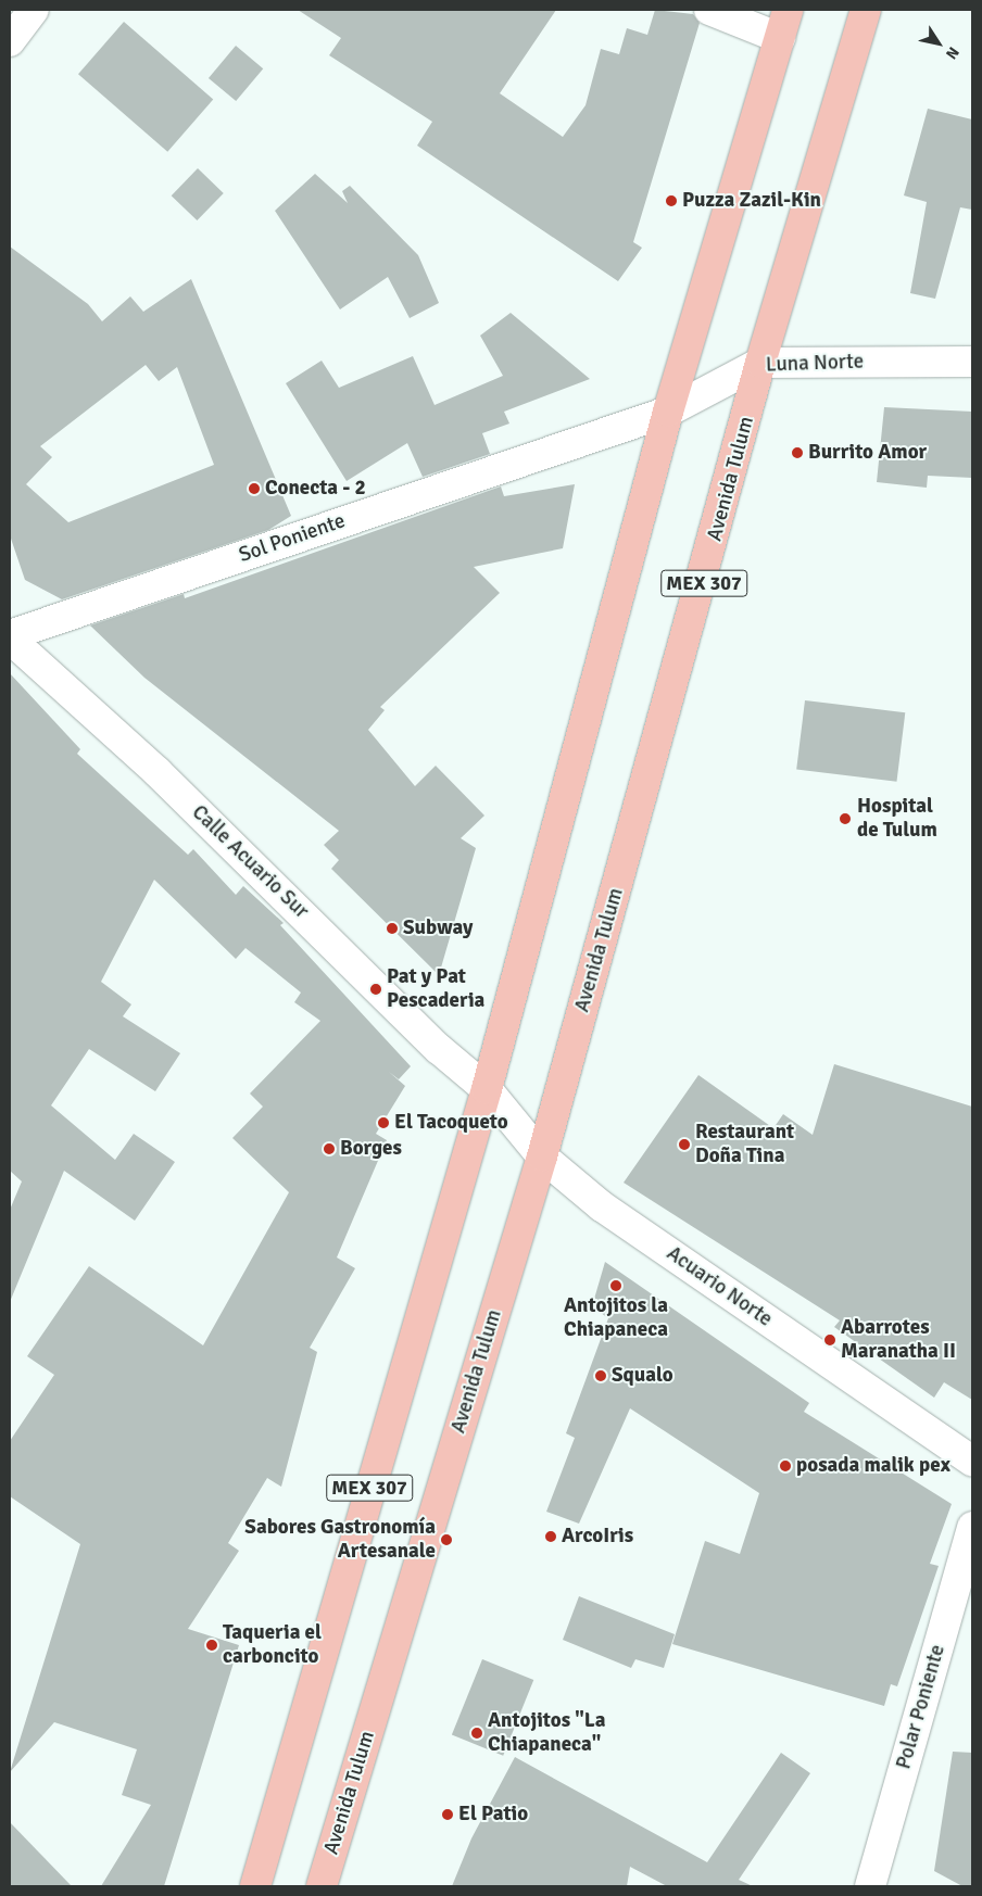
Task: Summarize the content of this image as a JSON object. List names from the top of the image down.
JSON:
{
  "streets": {
    "main road": ["Avenida Tulum", "MEX 307"],
    "street": [
      "Luna Norte",
      "Sol Poniente",
      "Calle Acuario Sur",
      "Acuario Norte",
      "Polar Poniente"
    ]
  },
  "crossings": [
    ["Luna Norte", "Avenida Tulum"],
    ["Luna Norte", "Sol Poniente"],
    ["Luna Norte", "MEX 307"],
    ["Avenida Tulum", "Acuario Norte"],
    ["Sol Poniente", "MEX 307"],
    ["Sol Poniente", "Calle Acuario Sur"],
    ["MEX 307", "Calle Acuario Sur"],
    ["MEX 307", "Acuario Norte"],
    ["Calle Acuario Sur", "Acuario Norte"]
  ],
  "places": [
    "Puzza Zazil-Kin",
    "Burrito Amor",
    "Conecta - 2",
    "Hospital de Tulum",
    "Subway",
    "Pat y Pat Pescaderia",
    "El Tacoqueto",
    "Restaurant Doña Tina",
    "Borges",
    "Antojitos la Chiapaneca",
    "Abarrotes Maranatha II",
    "Squalo",
    "posada malik pex",
    "ArcoIris",
    "Sabores Gastronomía Artesanale",
    "Taqueria el carboncito",
    "Antojitos \"La Chiapaneca\"",
    "El Patio"
  ],
  "north": "bottom right"
}
